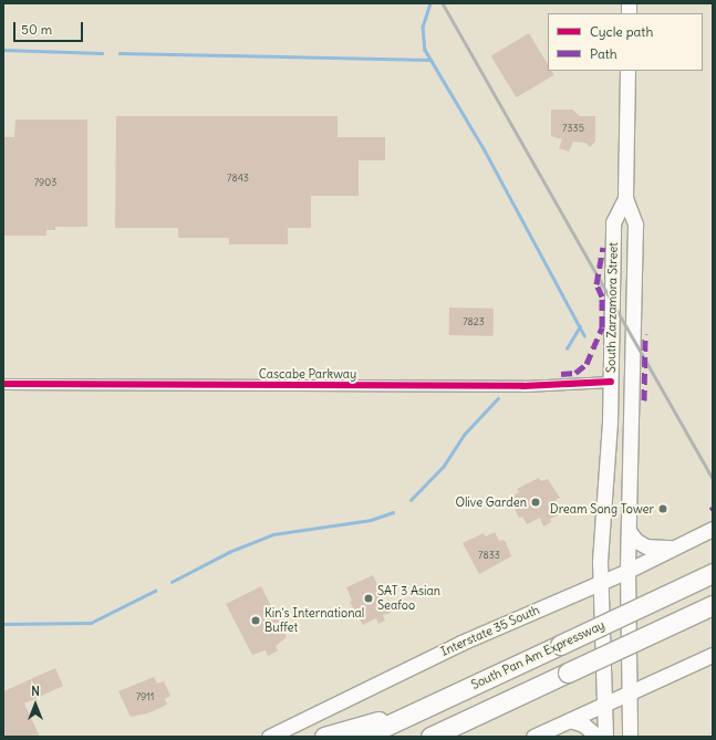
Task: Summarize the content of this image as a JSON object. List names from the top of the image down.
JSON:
{
  "streets": {
    "highway": ["South Pan Am Expressway"],
    "main road": ["South Zarzamora Street", "Interstate 35 South"],
    "street": ["Cascabe Parkway"]
  },
  "crossings": [
    ["South Zarzamora Street", "Cascabe Parkway"],
    ["South Zarzamora Street", "Interstate 35 South"]
  ],
  "places": [
    "Olive Garden",
    "Dream Song Tower",
    "SAT 3 Asian Seafoo",
    "Kin's International Buffet"
  ],
  "house_numbers": [
    "7335",
    "7843",
    "7903",
    "7823",
    "7833",
    "7911"
  ],
  "legend": ["Cycle path", "Path"],
  "scale_bar": "50 m",
  "north": "top"
}
